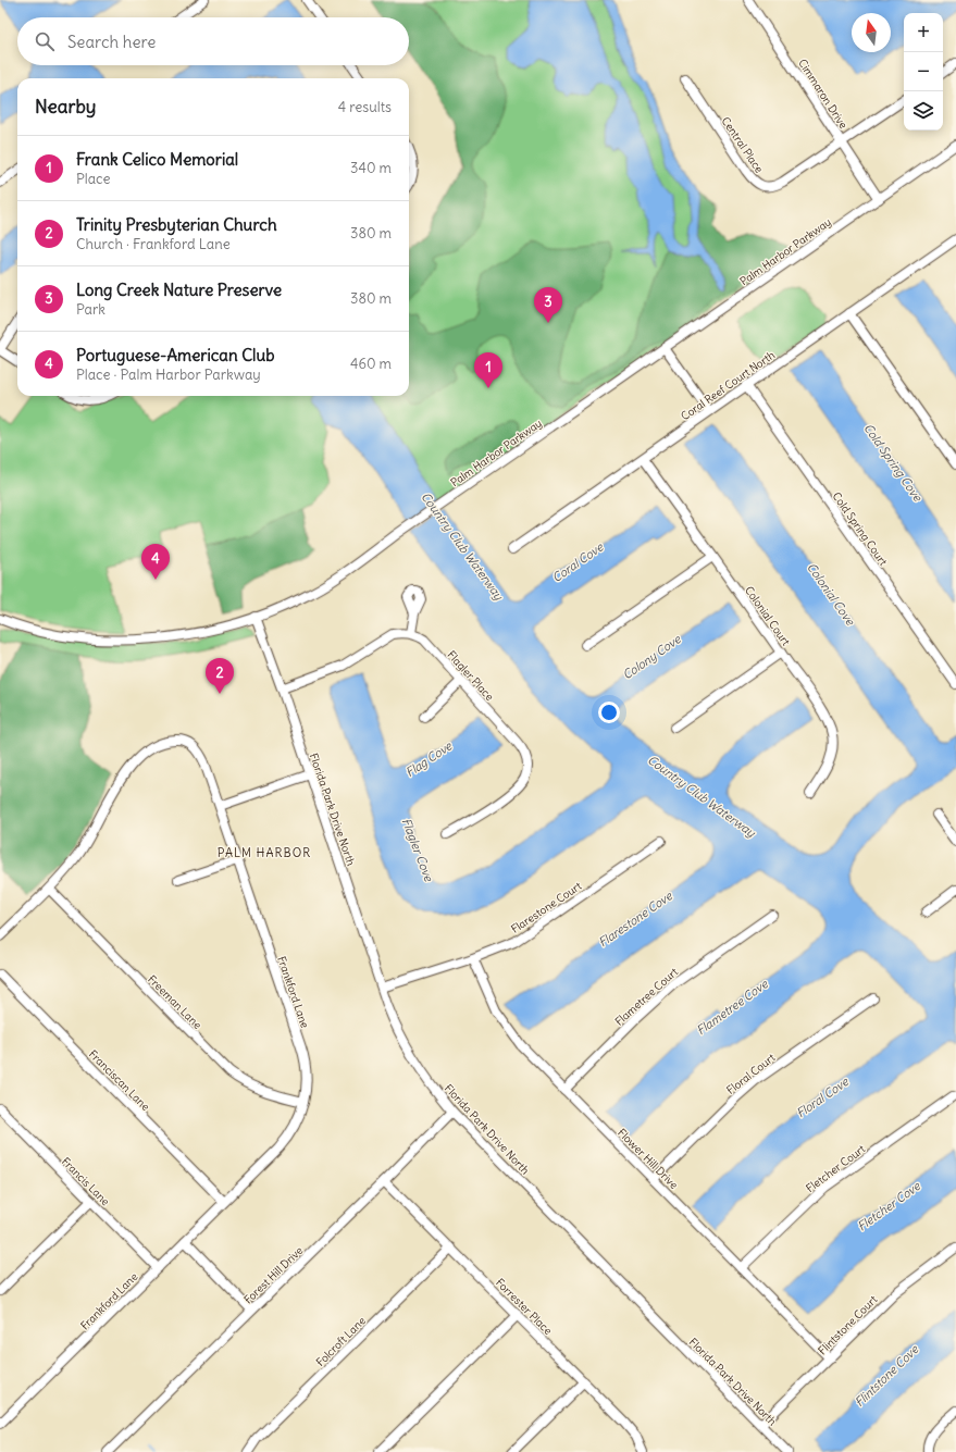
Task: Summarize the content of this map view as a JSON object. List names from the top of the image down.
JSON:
{
  "streets": {
    "street": [
      "Cimmaron Drive",
      "Central Place",
      "Palm Harbor Parkway",
      "Coral Reef Court North",
      "Cold Spring Court",
      "Colonial Court",
      "Flagler Place",
      "Florida Park Drive North",
      "Flarestone Court",
      "Frankford Lane",
      "Flametree Court",
      "Freeman Lane",
      "Floral Court",
      "Franciscan Lane",
      "Flower Hill Drive",
      "Fletcher Court",
      "Francis Lane",
      "Forest Hill Drive",
      "Forrester Place",
      "Flintstone Court",
      "Folcroft Lane"
    ]
  },
  "crossings": [
    ["Cimmaron Drive", "Central Place"],
    ["Cimmaron Drive", "Palm Harbor Parkway"],
    ["Palm Harbor Parkway", "Florida Park Drive North"],
    ["Coral Reef Court North", "Cold Spring Court"],
    ["Coral Reef Court North", "Colonial Court"],
    ["Florida Park Drive North", "Flarestone Court"],
    ["Florida Park Drive North", "Forest Hill Drive"],
    ["Florida Park Drive North", "Flintstone Court"],
    ["Flarestone Court", "Flower Hill Drive"],
    ["Frankford Lane", "Freeman Lane"],
    ["Frankford Lane", "Franciscan Lane"],
    ["Frankford Lane", "Francis Lane"],
    ["Flametree Court", "Flower Hill Drive"],
    ["Floral Court", "Flower Hill Drive"],
    ["Flower Hill Drive", "Fletcher Court"],
    ["Flower Hill Drive", "Flintstone Court"],
    ["Forest Hill Drive", "Forrester Place"],
    ["Forrester Place", "Folcroft Lane"]
  ],
  "districts": ["PALM HARBOR"],
  "water": [
    "Cold Spring Cove",
    "Country Club Waterway",
    "Coral Cove",
    "Colonial Cove",
    "Colony Cove",
    "Flag Cove",
    "Flagler Cove",
    "Flarestone Cove",
    "Flametree Cove",
    "Floral Cove",
    "Fletcher Cove",
    "Flintstone Cove"
  ],
  "north": "top",
  "page": {
    "map_buttons": ["+", "−"],
    "search": "Search here",
    "heading": ["Nearby", "4 results"],
    "list": [
      {
        "mark": "1",
        "name": "Frank Celico Memorial",
        "note": "Place",
        "value": "340 m"
      },
      {
        "mark": "2",
        "name": "Trinity Presbyterian Church",
        "note": "Church · Frankford Lane",
        "value": "380 m"
      },
      {
        "mark": "3",
        "name": "Long Creek Nature Preserve",
        "note": "Park",
        "value": "380 m"
      },
      {
        "mark": "4",
        "name": "Portuguese-American Club",
        "note": "Place · Palm Harbor Parkway",
        "value": "460 m"
      }
    ],
    "pins": [
      "3",
      "1",
      "4",
      "2"
    ]
  }
}
